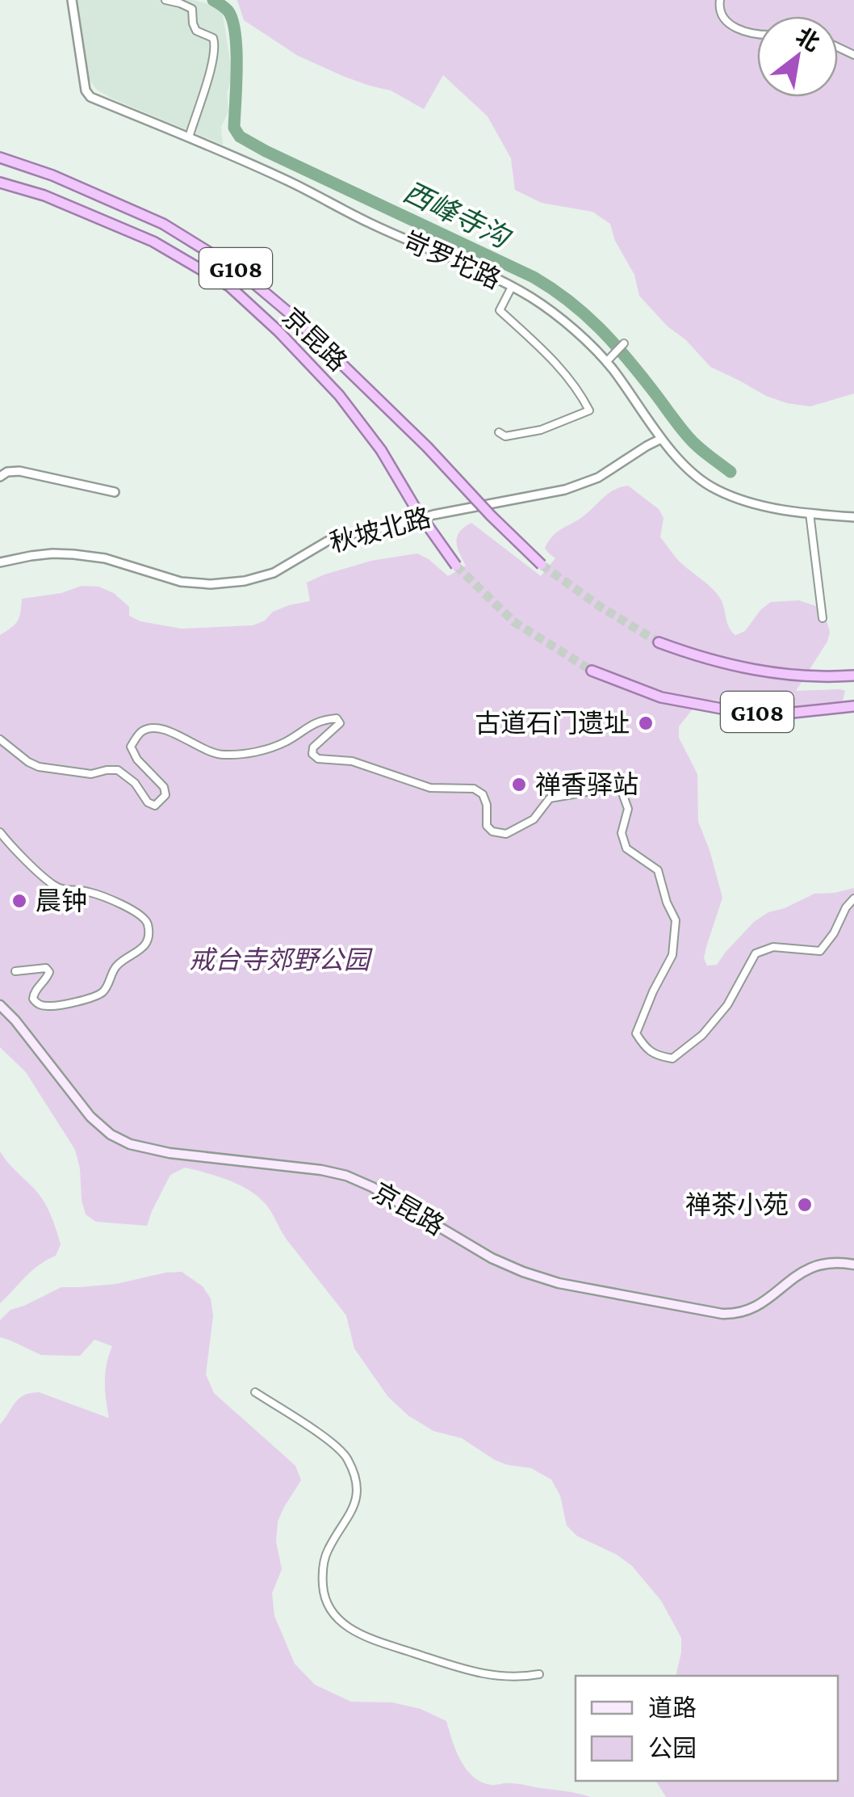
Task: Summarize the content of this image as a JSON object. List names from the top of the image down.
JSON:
{
  "streets": {
    "highway": ["G108", "京昆路"],
    "street": ["岢罗坨路", "秋坡北路"]
  },
  "crossings": [
    ["岢罗坨路", "秋坡北路"]
  ],
  "water": ["西峰寺沟"],
  "parks": ["戒台寺郊野公园"],
  "places": [
    "古道石门遗址",
    "禅香驿站",
    "晨钟",
    "禅茶小苑"
  ],
  "legend": ["道路", "公园"],
  "north": "top right"
}
